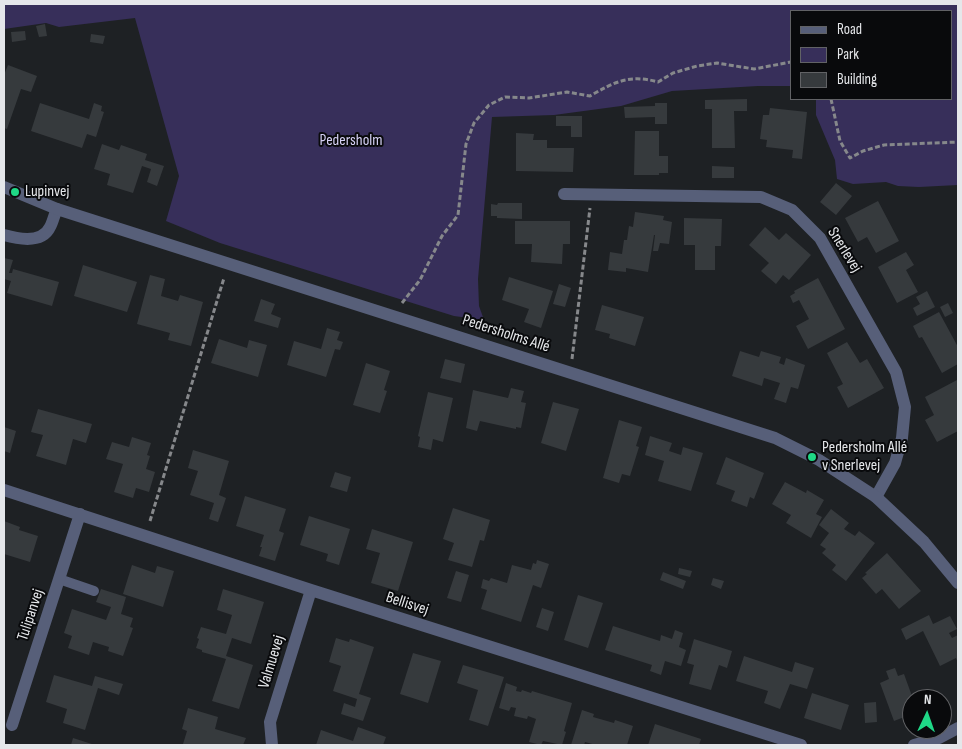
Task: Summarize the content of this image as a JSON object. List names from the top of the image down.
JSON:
{
  "streets": {
    "street": [
      "Snerlevej",
      "Pedersholms Allé",
      "Bellisvej",
      "Tulipanvej",
      "Valmuevej"
    ]
  },
  "crossings": [
    ["Snerlevej", "Pedersholms Allé"],
    ["Bellisvej", "Tulipanvej"],
    ["Bellisvej", "Valmuevej"]
  ],
  "parks": ["Pedersholm"],
  "places": ["Lupinvej", "Pedersholm Allé v Snerlevej"],
  "legend": ["Road", "Park", "Building"],
  "north": "top"
}
